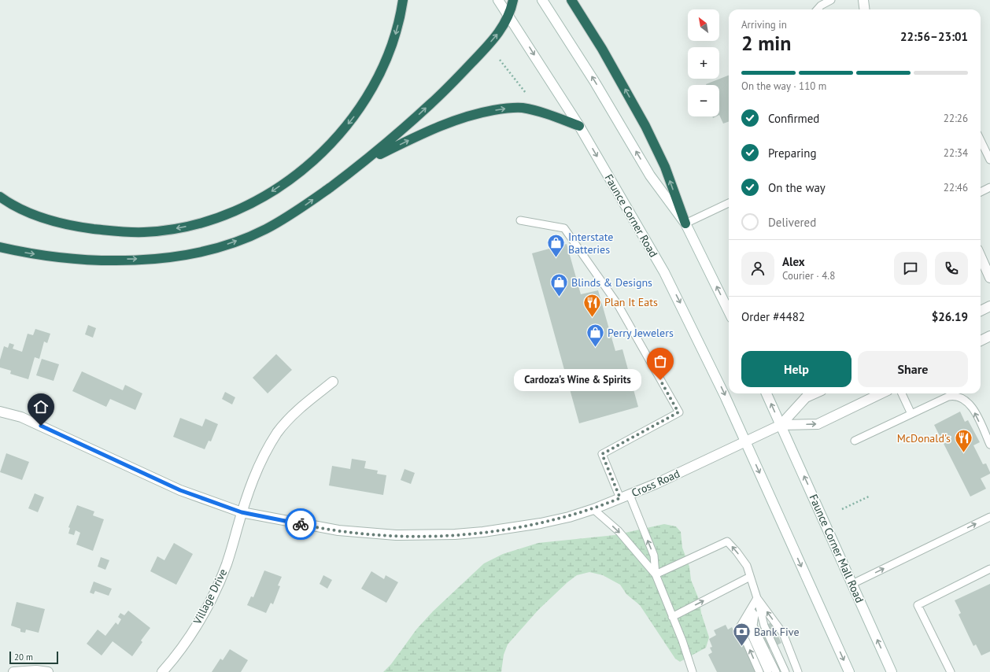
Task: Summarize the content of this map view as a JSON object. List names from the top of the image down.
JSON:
{
  "streets": {
    "street": [
      "Faunce Corner Road",
      "Cross Road",
      "Faunce Corner Mall Road",
      "Village Drive"
    ]
  },
  "crossings": [
    ["Faunce Corner Road", "Cross Road"],
    ["Cross Road", "Faunce Corner Mall Road"],
    ["Cross Road", "Village Drive"]
  ],
  "places": {
    "shop": ["Interstate Batteries", "Blinds & Designs", "Perry Jewelers"],
    "restaurant": ["Plan It Eats", "McDonald's"],
    "other": ["Cardoza's Wine & Spirits"],
    "bank": ["Bank Five"]
  },
  "scale_bar": "20 m",
  "north": "top left",
  "page": {
    "map_buttons": ["+", "−"],
    "heading": ["2 min", "Arriving in", "22:56–23:01"],
    "panel": [
      "Alex",
      "Courier · 4.8",
      "Order #4482",
      "$26.19"
    ],
    "bar": "On the way · 110 m",
    "list": [
      ["Confirmed", "22:26"],
      ["Preparing", "22:34"],
      ["On the way", "22:46"],
      "Delivered"
    ],
    "buttons": ["Help", "Share"],
    "bubble": "Cardoza's Wine & Spirits",
    "scale": "20 m"
  }
}
